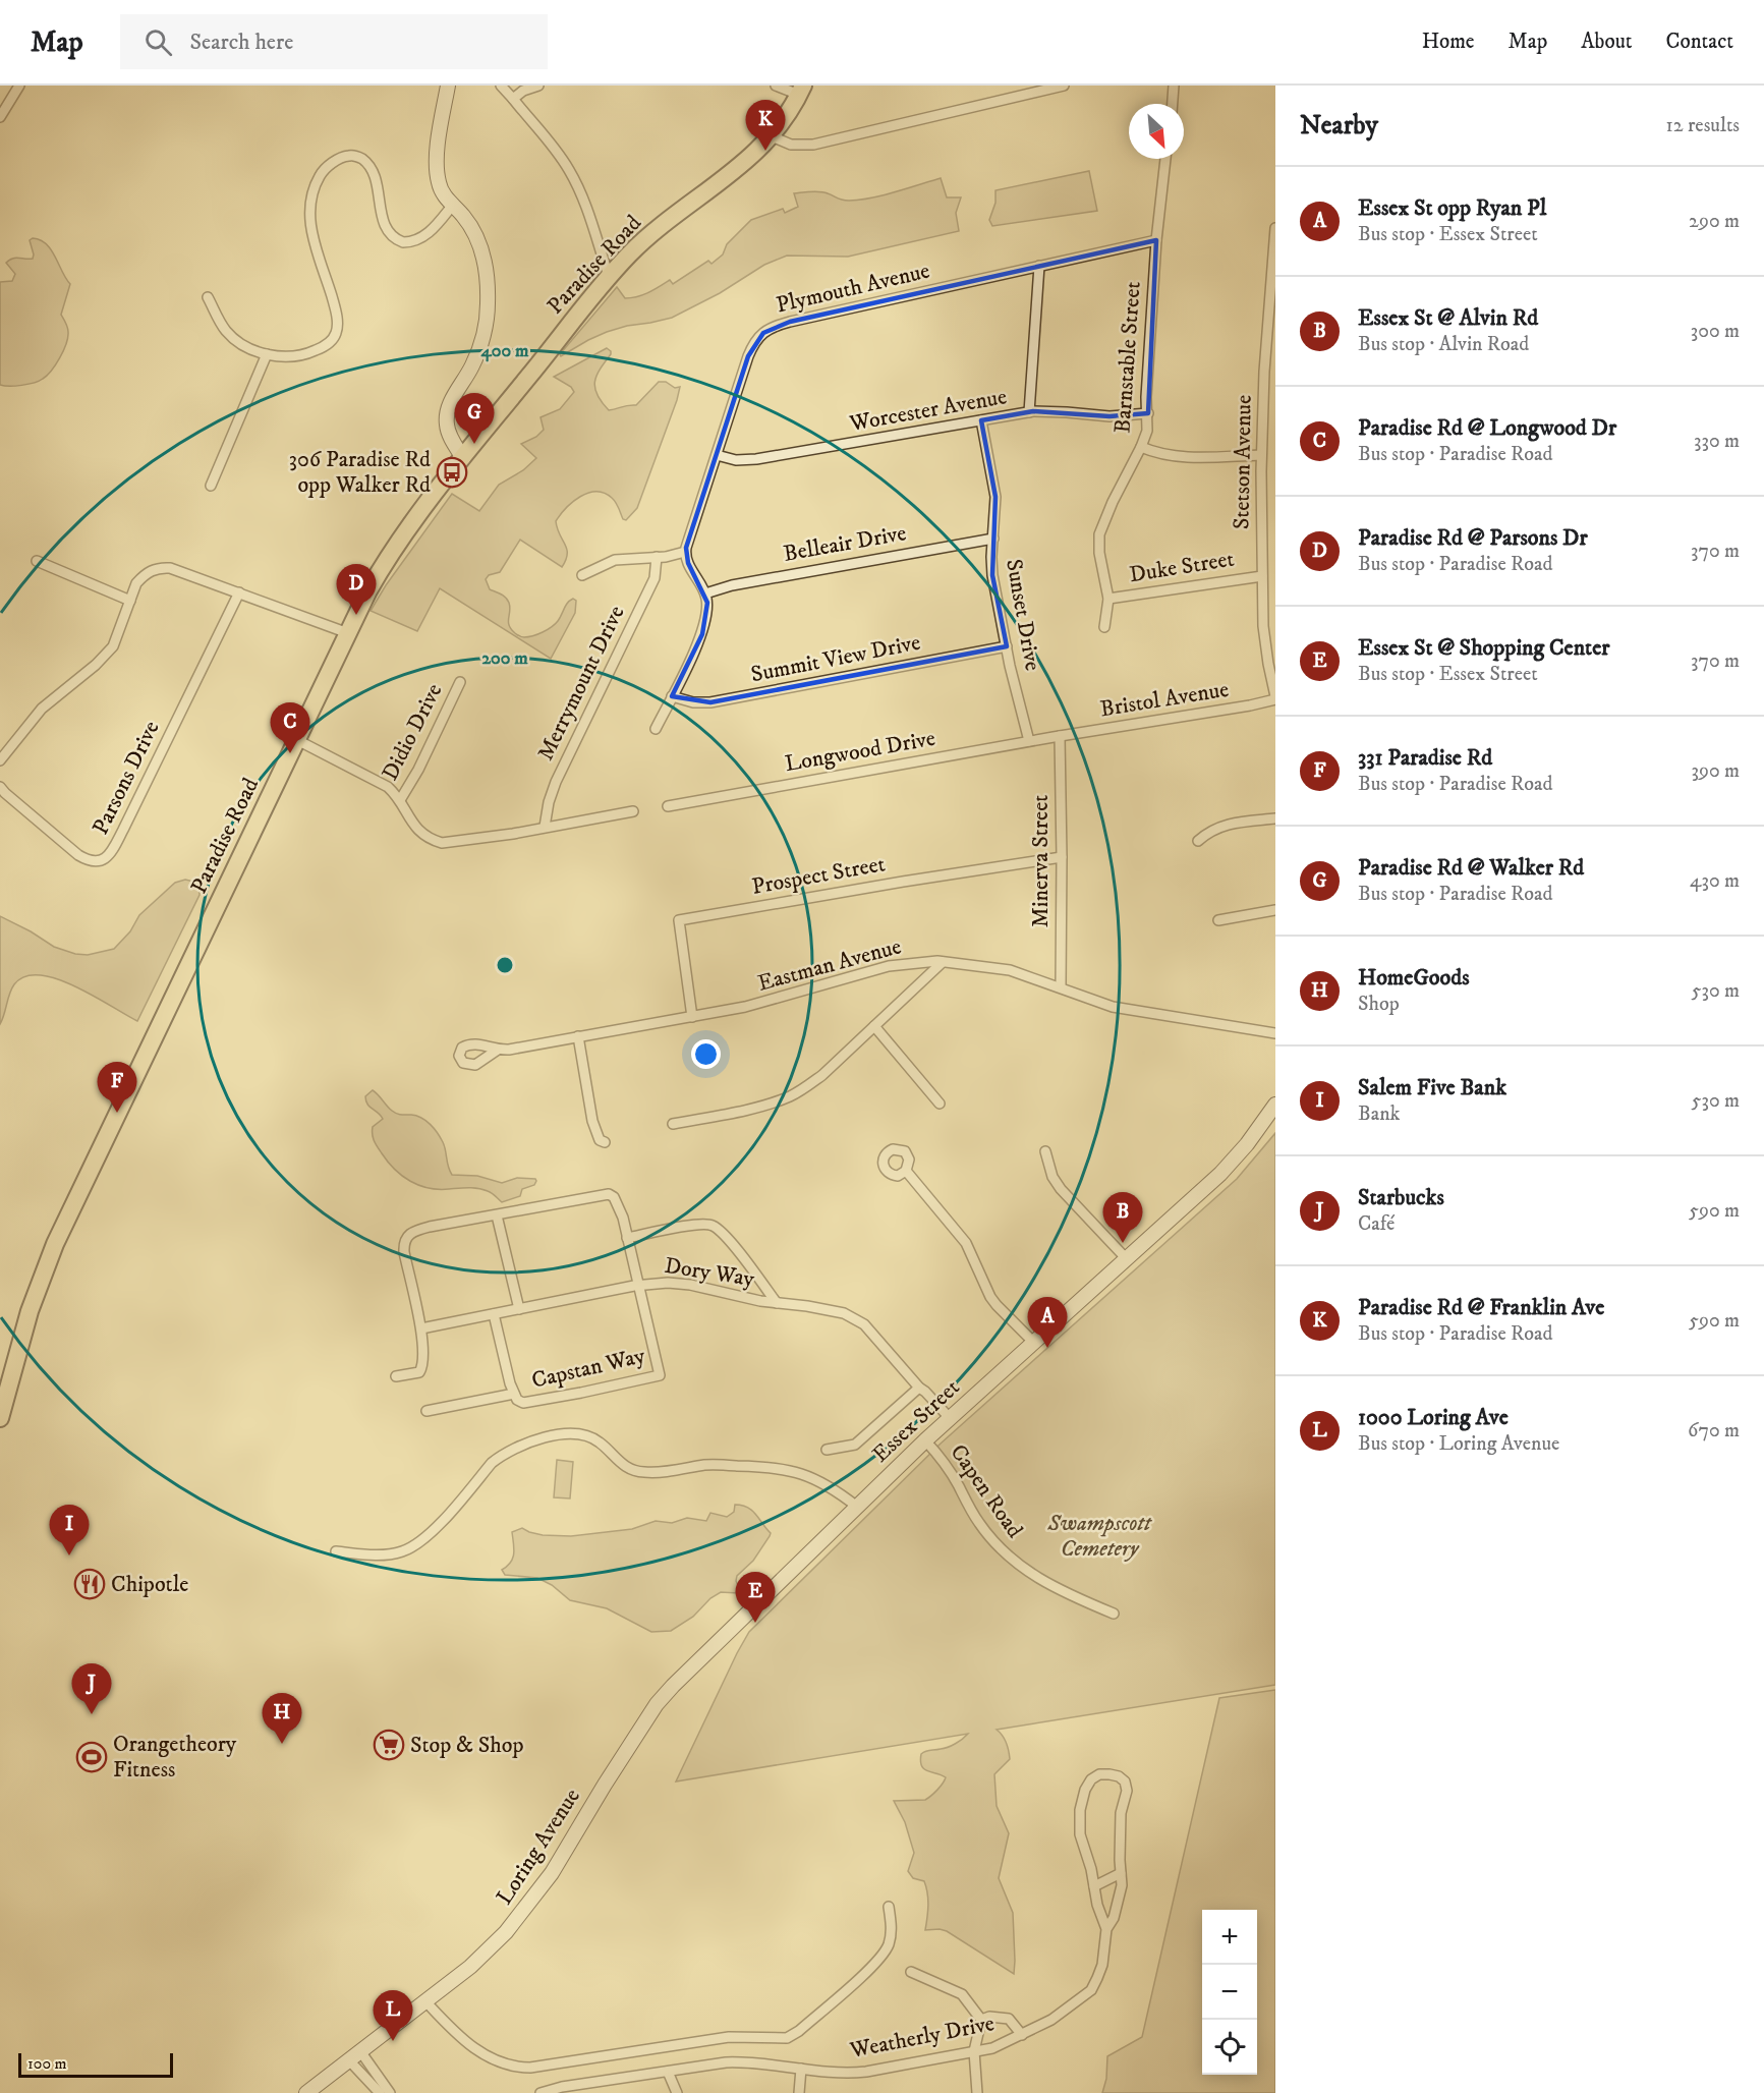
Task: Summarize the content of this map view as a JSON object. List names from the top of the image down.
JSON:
{
  "streets": {
    "highway": ["Paradise Road"],
    "main road": ["Essex Street", "Loring Avenue"],
    "street": [
      "Plymouth Avenue",
      "Barnstable Street",
      "Worcester Avenue",
      "Stetson Avenue",
      "Belleair Drive",
      "Duke Street",
      "Sunset Drive",
      "Summit View Drive",
      "Merrymount Drive",
      "Bristol Avenue",
      "Didio Drive",
      "Longwood Drive",
      "Parsons Drive",
      "Minerva Street",
      "Prospect Street",
      "Eastman Avenue",
      "Dory Way",
      "Capstan Way",
      "Capen Road",
      "Weatherly Drive"
    ]
  },
  "crossings": [
    ["Plymouth Avenue", "Barnstable Street"],
    ["Plymouth Avenue", "Worcester Avenue"],
    ["Barnstable Street", "Worcester Avenue"],
    ["Barnstable Street", "Stetson Avenue"],
    ["Worcester Avenue", "Sunset Drive"],
    ["Stetson Avenue", "Duke Street"],
    ["Stetson Avenue", "Bristol Avenue"],
    ["Belleair Drive", "Sunset Drive"],
    ["Sunset Drive", "Summit View Drive"],
    ["Sunset Drive", "Longwood Drive"],
    ["Bristol Avenue", "Longwood Drive"],
    ["Bristol Avenue", "Minerva Street"],
    ["Longwood Drive", "Minerva Street"],
    ["Minerva Street", "Prospect Street"],
    ["Minerva Street", "Eastman Avenue"],
    ["Prospect Street", "Eastman Avenue"],
    ["Dory Way", "Capstan Way"],
    ["Dory Way", "Essex Street"],
    ["Essex Street", "Capen Road"],
    ["Essex Street", "Loring Avenue"]
  ],
  "parks": ["Swampscott Cemetery"],
  "places": {
    "bus stop": ["306 Paradise Rd opp Walker Rd"],
    "restaurant": ["Chipotle"],
    "supermarket": ["Stop & Shop"],
    "sports": ["Orangetheory Fitness"]
  },
  "scale_bar": "100 m",
  "north": "bottom right",
  "page": {
    "header": "Map",
    "search": "Search here",
    "nav": [
      "Home",
      "Map",
      "About",
      "Contact"
    ],
    "heading": ["Nearby", "12 results"],
    "pins": [
      "K",
      "G",
      "D",
      "C",
      "F",
      "B",
      "A",
      "I",
      "E",
      "J",
      "H",
      "L"
    ],
    "list": [
      {
        "mark": "A",
        "name": "Essex St opp Ryan Pl",
        "note": "Bus stop · Essex Street",
        "value": "290 m"
      },
      {
        "mark": "B",
        "name": "Essex St @ Alvin Rd",
        "note": "Bus stop · Alvin Road",
        "value": "300 m"
      },
      {
        "mark": "C",
        "name": "Paradise Rd @ Longwood Dr",
        "note": "Bus stop · Paradise Road",
        "value": "330 m"
      },
      {
        "mark": "D",
        "name": "Paradise Rd @ Parsons Dr",
        "note": "Bus stop · Paradise Road",
        "value": "370 m"
      },
      {
        "mark": "E",
        "name": "Essex St @ Shopping Center",
        "note": "Bus stop · Essex Street",
        "value": "370 m"
      },
      {
        "mark": "F",
        "name": "331 Paradise Rd",
        "note": "Bus stop · Paradise Road",
        "value": "390 m"
      },
      {
        "mark": "G",
        "name": "Paradise Rd @ Walker Rd",
        "note": "Bus stop · Paradise Road",
        "value": "430 m"
      },
      {
        "mark": "H",
        "name": "HomeGoods",
        "note": "Shop",
        "value": "530 m"
      },
      {
        "mark": "I",
        "name": "Salem Five Bank",
        "note": "Bank",
        "value": "530 m"
      },
      {
        "mark": "J",
        "name": "Starbucks",
        "note": "Café",
        "value": "590 m"
      },
      {
        "mark": "K",
        "name": "Paradise Rd @ Franklin Ave",
        "note": "Bus stop · Paradise Road",
        "value": "590 m"
      },
      {
        "mark": "L",
        "name": "1000 Loring Ave",
        "note": "Bus stop · Loring Avenue",
        "value": "670 m"
      }
    ],
    "map_buttons": ["+", "−"],
    "scale": "100 m"
  },
  "rings": ["400 m", "200 m"]
}
